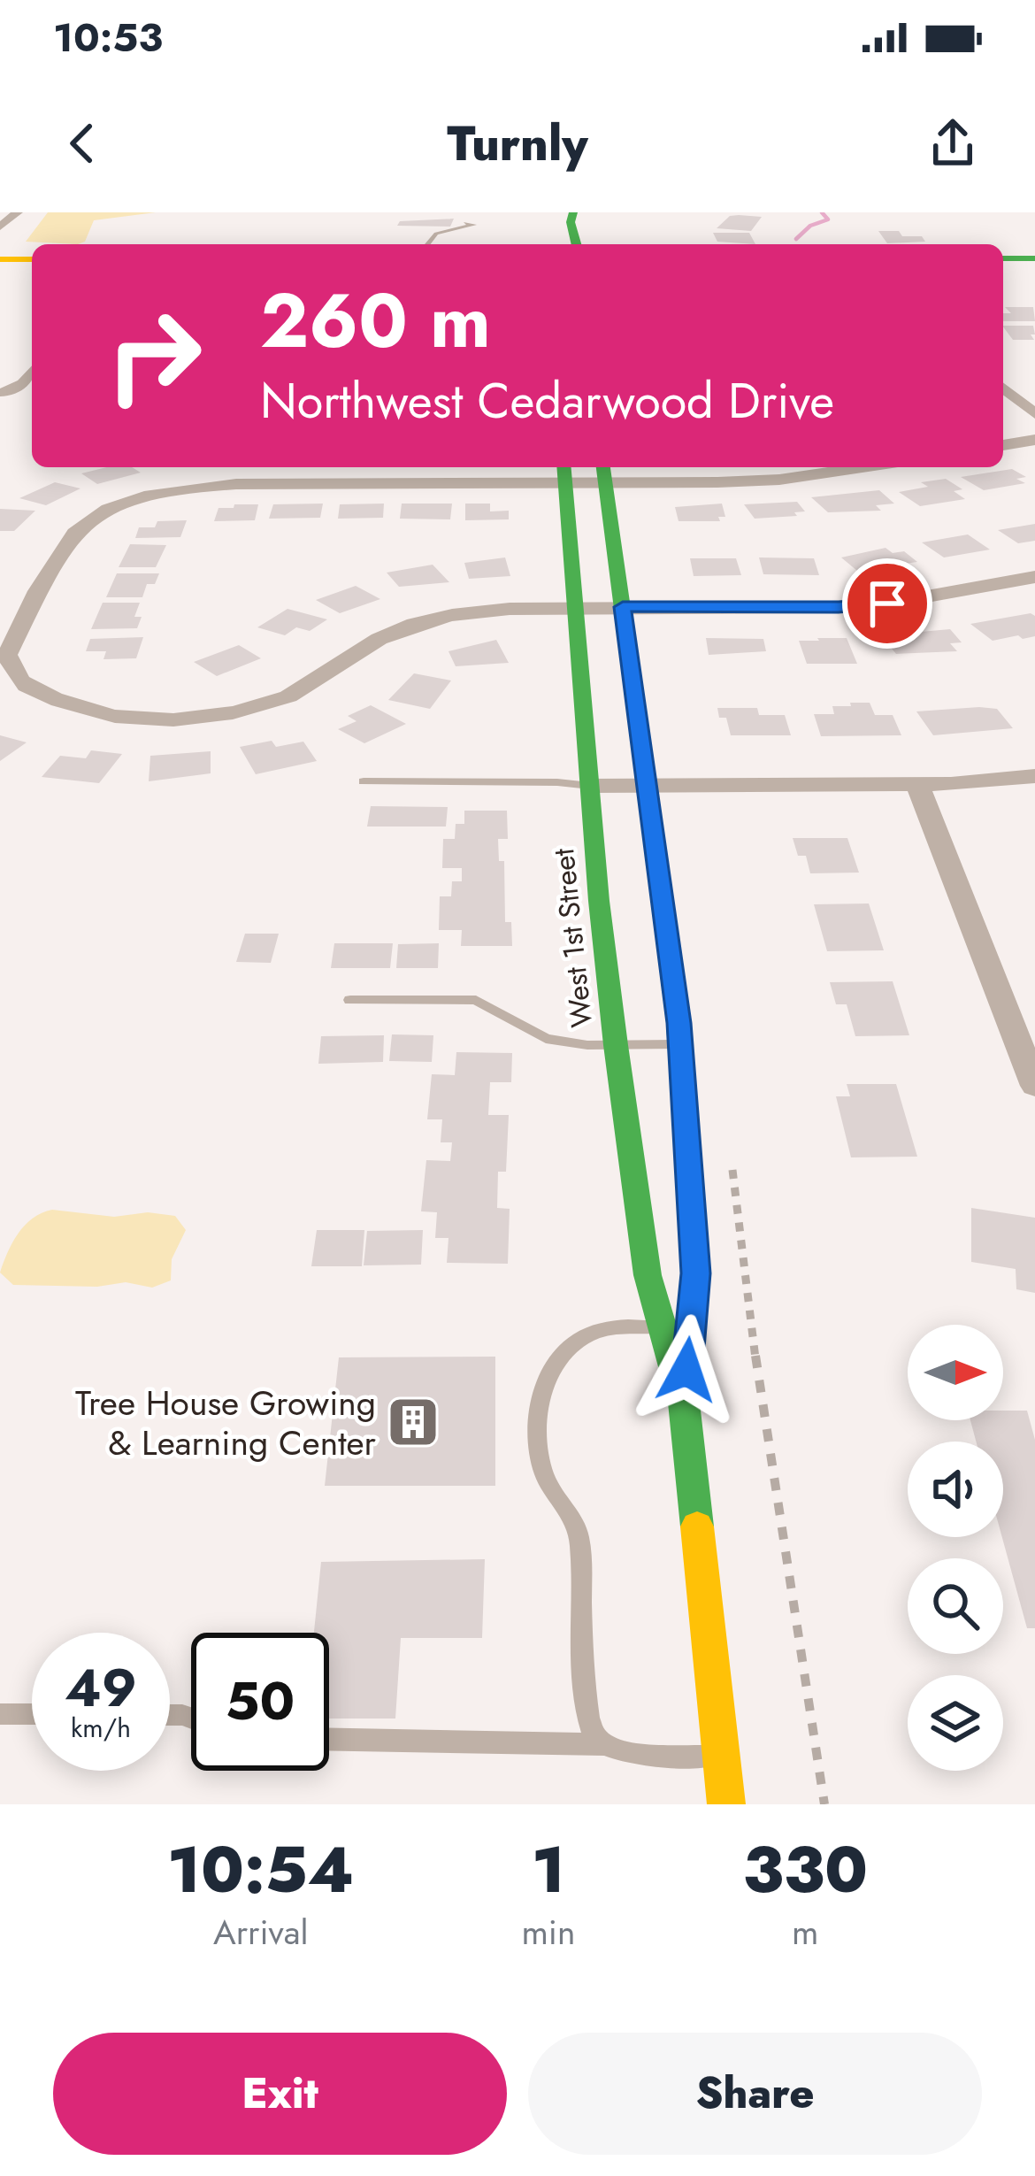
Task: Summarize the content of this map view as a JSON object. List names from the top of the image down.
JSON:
{
  "streets": {
    "main road": ["West 1st Street"]
  },
  "places": {
    "building": ["Tree House Growing & Learning Center"]
  },
  "north": "right",
  "page": {
    "status": "10:53",
    "header": "Turnly",
    "turn": ["260 m", "Northwest Cedarwood Drive"],
    "speed": "49 km/h",
    "limit": "50",
    "eta": [
      "10:54",
      "Arrival",
      "1",
      "min",
      "330",
      "m"
    ],
    "buttons": ["Exit", "Share"]
  }
}
